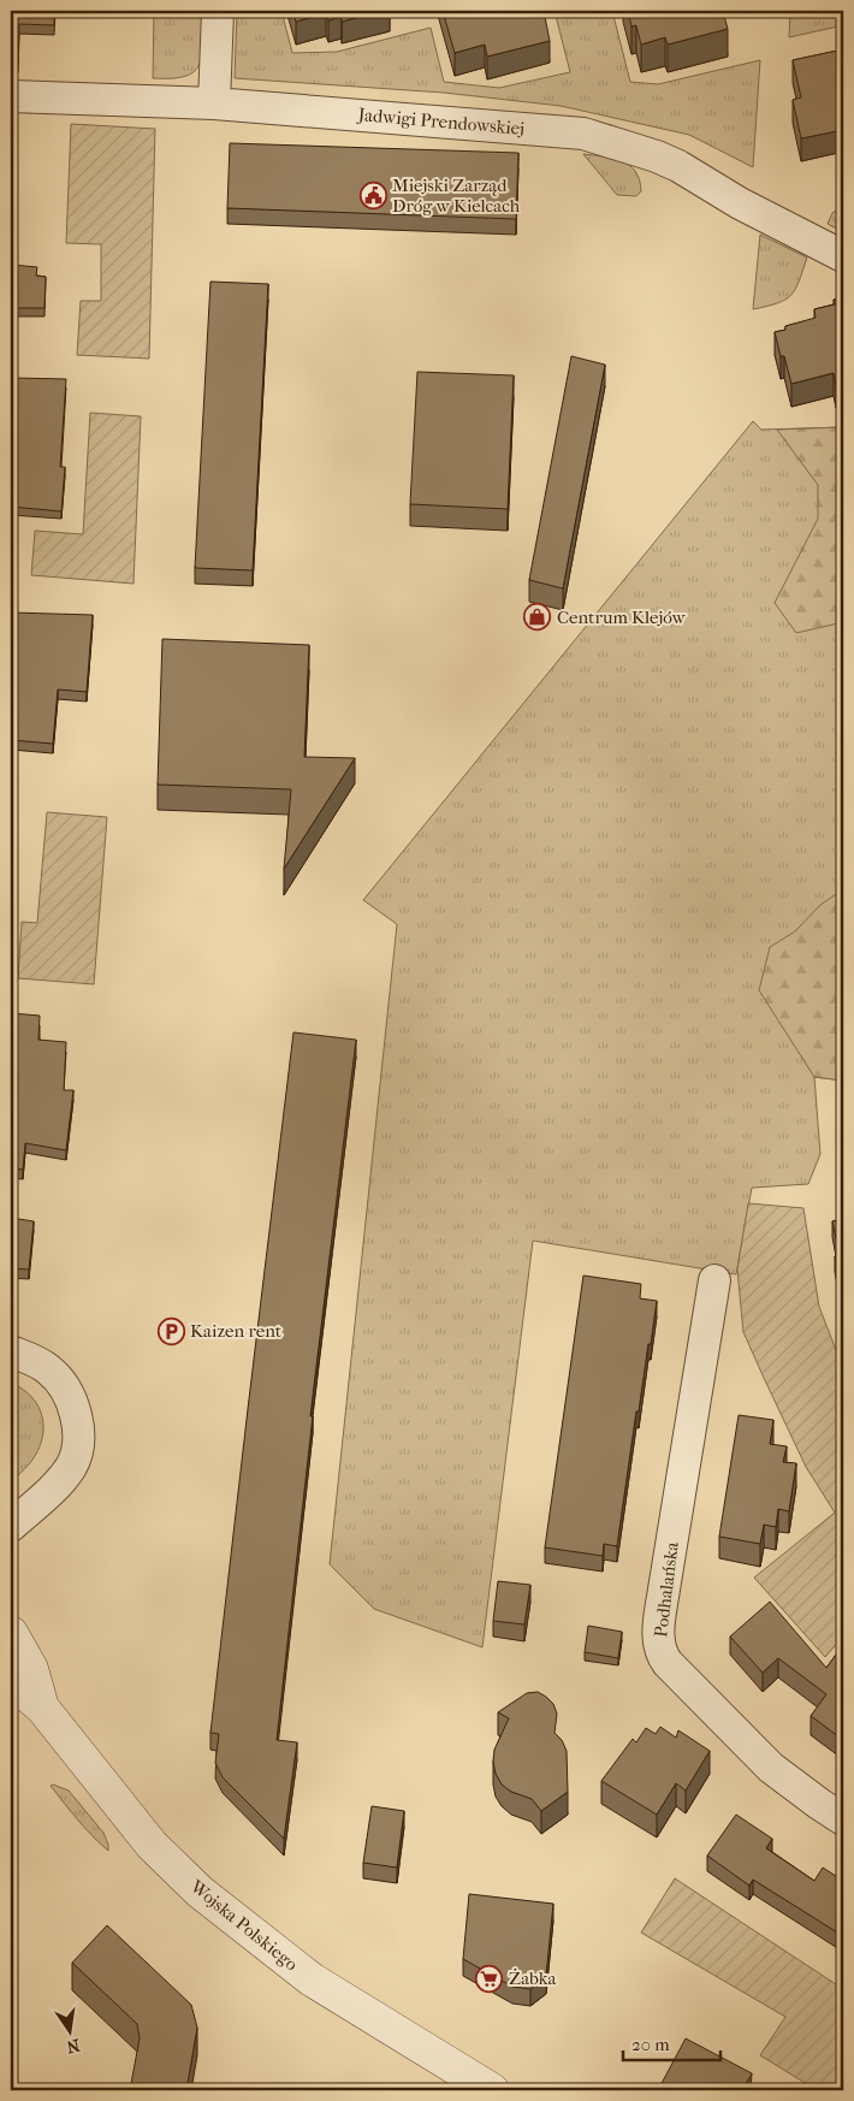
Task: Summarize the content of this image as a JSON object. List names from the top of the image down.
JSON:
{
  "streets": {
    "street": ["Jadwigi Prendowskiej", "Podhalańska", "Wojska Polskiego"]
  },
  "places": {
    "public building": ["Miejski Zarząd Dróg w Kielcach"],
    "shop": ["Centrum Klejów"],
    "parking": ["Kaizen rent"],
    "supermarket": ["Żabka"]
  },
  "scale_bar": "20 m",
  "north": "bottom"
}
